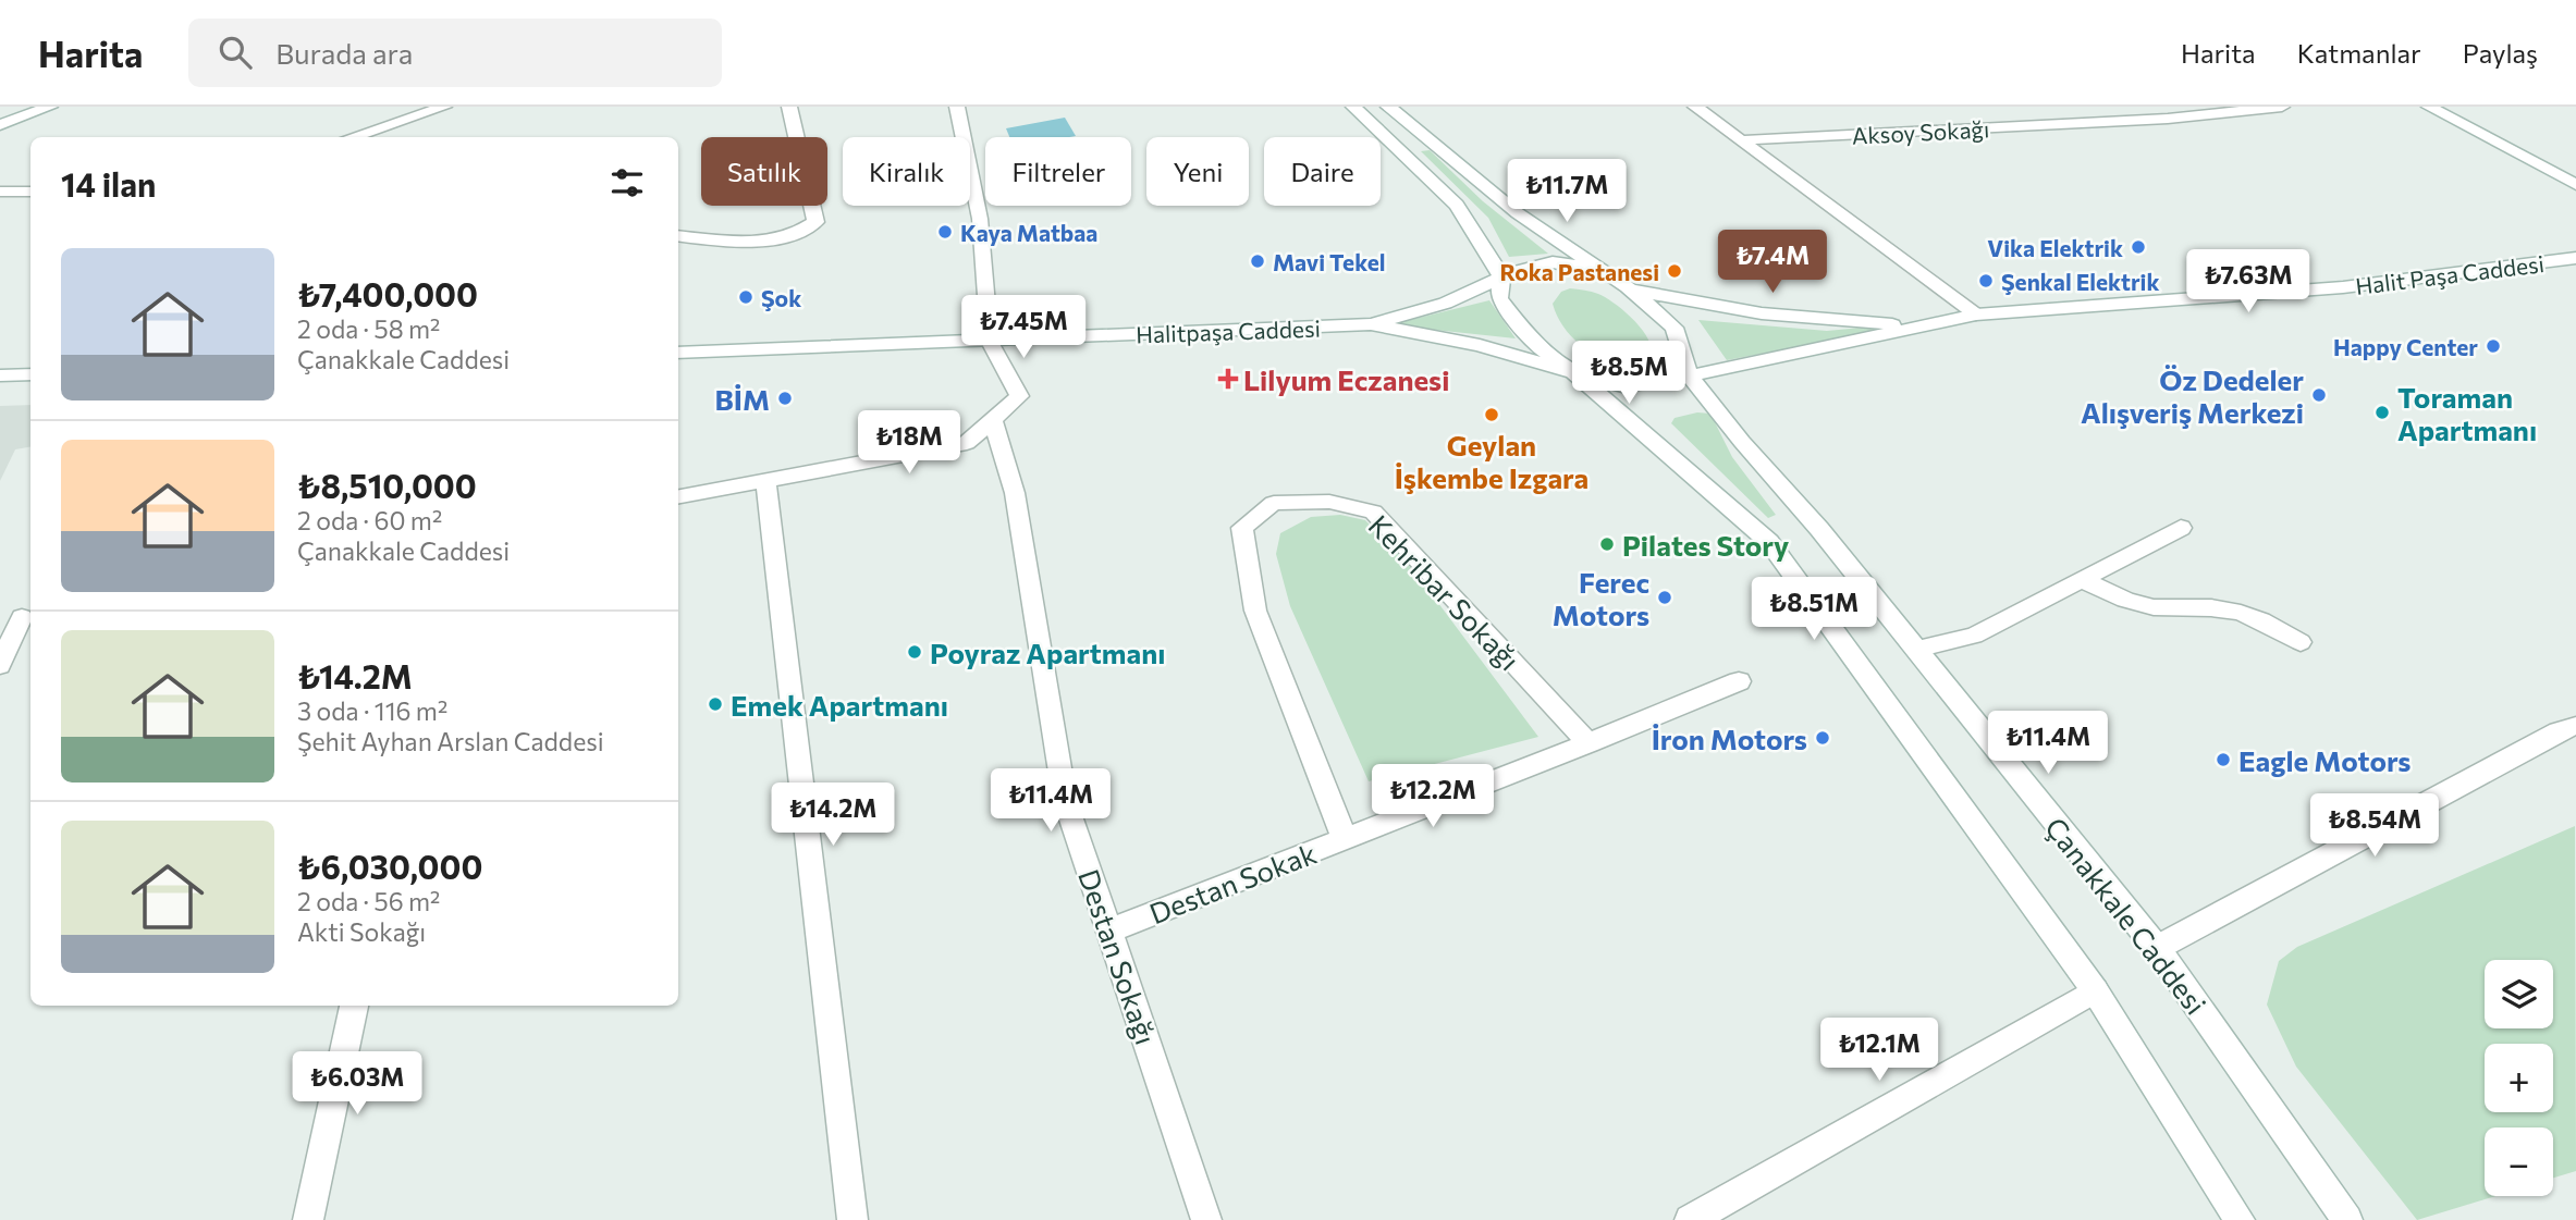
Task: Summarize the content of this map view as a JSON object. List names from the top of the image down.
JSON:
{
  "streets": {
    "street": [
      "Aksoy Sokağı",
      "Halit Paşa Caddesi",
      "Halitpaşa Caddesi",
      "Kehribar Sokağı",
      "Destan Sokak",
      "Çanakkale Caddesi",
      "Destan Sokağı"
    ]
  },
  "crossings": [
    ["Kehribar Sokağı", "Destan Sokak"],
    ["Destan Sokak", "Destan Sokağı"]
  ],
  "places": {
    "other": [
      "Kaya Matbaa",
      "Vika Elektrik",
      "Mavi Tekel",
      "Roka Pastanesi",
      "Şenkal Elektrik",
      "Şok",
      "Happy Center",
      "Öz Dedeler Alışveriş Merkezi",
      "BİM",
      "Toraman Apartmanı",
      "Geylan İşkembe Izgara",
      "Pilates Story",
      "Ferec Motors",
      "Poyraz Apartmanı",
      "Emek Apartmanı",
      "İron Motors",
      "Eagle Motors"
    ],
    "health": ["Lilyum Eczanesi"]
  },
  "page": {
    "header": "Harita",
    "search": "Burada ara",
    "nav": ["Harita", "Katmanlar", "Paylaş"],
    "chip": [
      "Satılık",
      "Kiralık",
      "Filtreler",
      "Yeni",
      "Daire"
    ],
    "heading": "14 ilan",
    "price": [
      "₺11.7M",
      "₺7.4M",
      "₺7.63M",
      "₺7.45M",
      "₺8.5M",
      "₺18M",
      "₺8.51M",
      "₺11.4M",
      "₺12.2M",
      "₺11.4M",
      "₺14.2M",
      "₺8.54M",
      "₺12.1M",
      "₺6.03M"
    ],
    "list": [
      {
        "name": "₺7,400,000",
        "note": "2 oda · 58 m² · Çanakkale Caddesi"
      },
      {
        "name": "₺8,510,000",
        "note": "2 oda · 60 m² · Çanakkale Caddesi"
      },
      {
        "name": "₺14.2M",
        "note": "3 oda · 116 m² · Şehit Ayhan Arslan Caddesi"
      },
      {
        "name": "₺6,030,000",
        "note": "2 oda · 56 m² · Akti Sokağı"
      }
    ],
    "map_buttons": ["+", "−"]
  }
}
